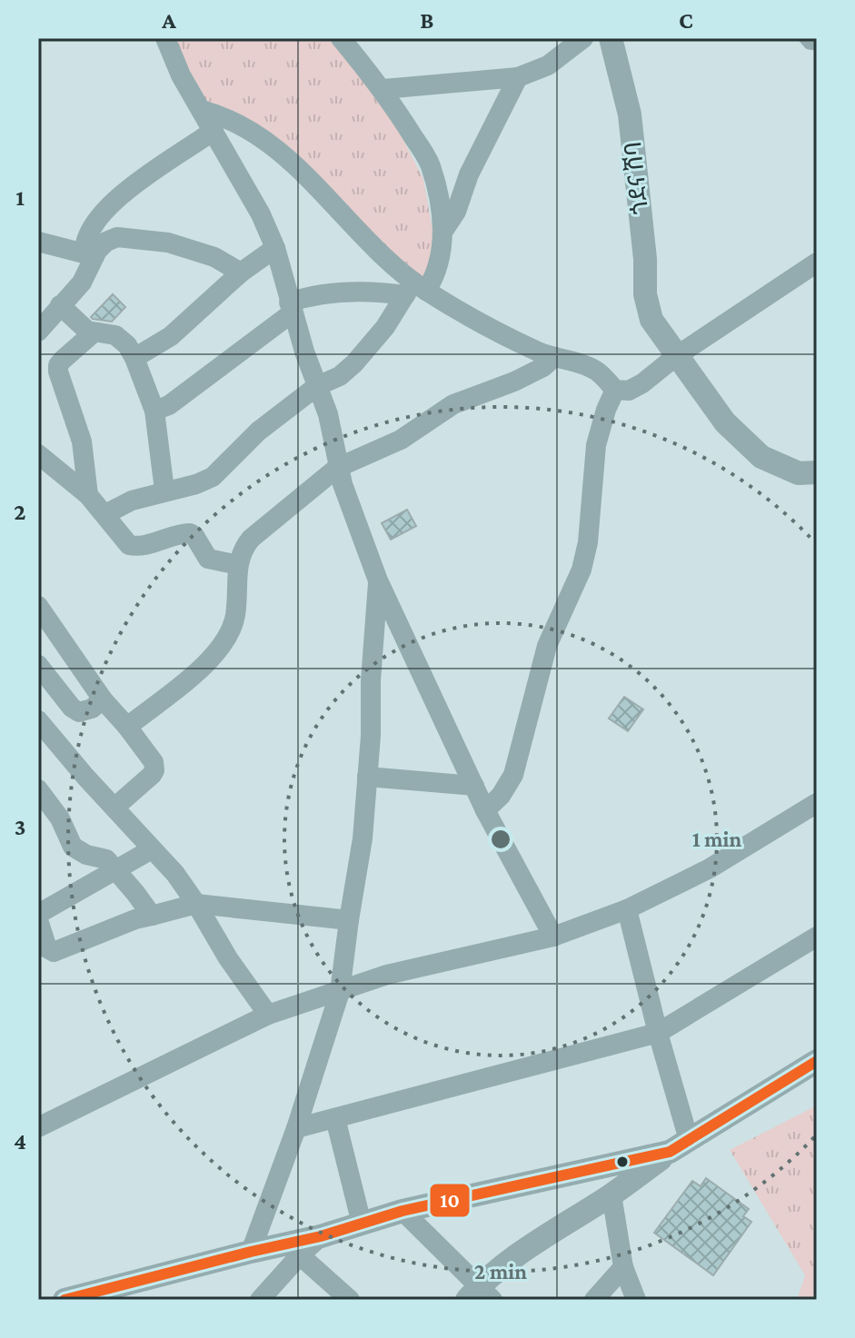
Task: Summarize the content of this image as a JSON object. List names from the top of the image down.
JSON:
{
  "streets": {
    "street": ["ጎደና ሸባ"]
  },
  "lines": ["transit line 10"],
  "grid": {
    "columns": ["A", "B", "C"],
    "rows": [
      "1",
      "2",
      "3",
      "4"
    ]
  },
  "rings": ["1 min", "2 min"]
}
